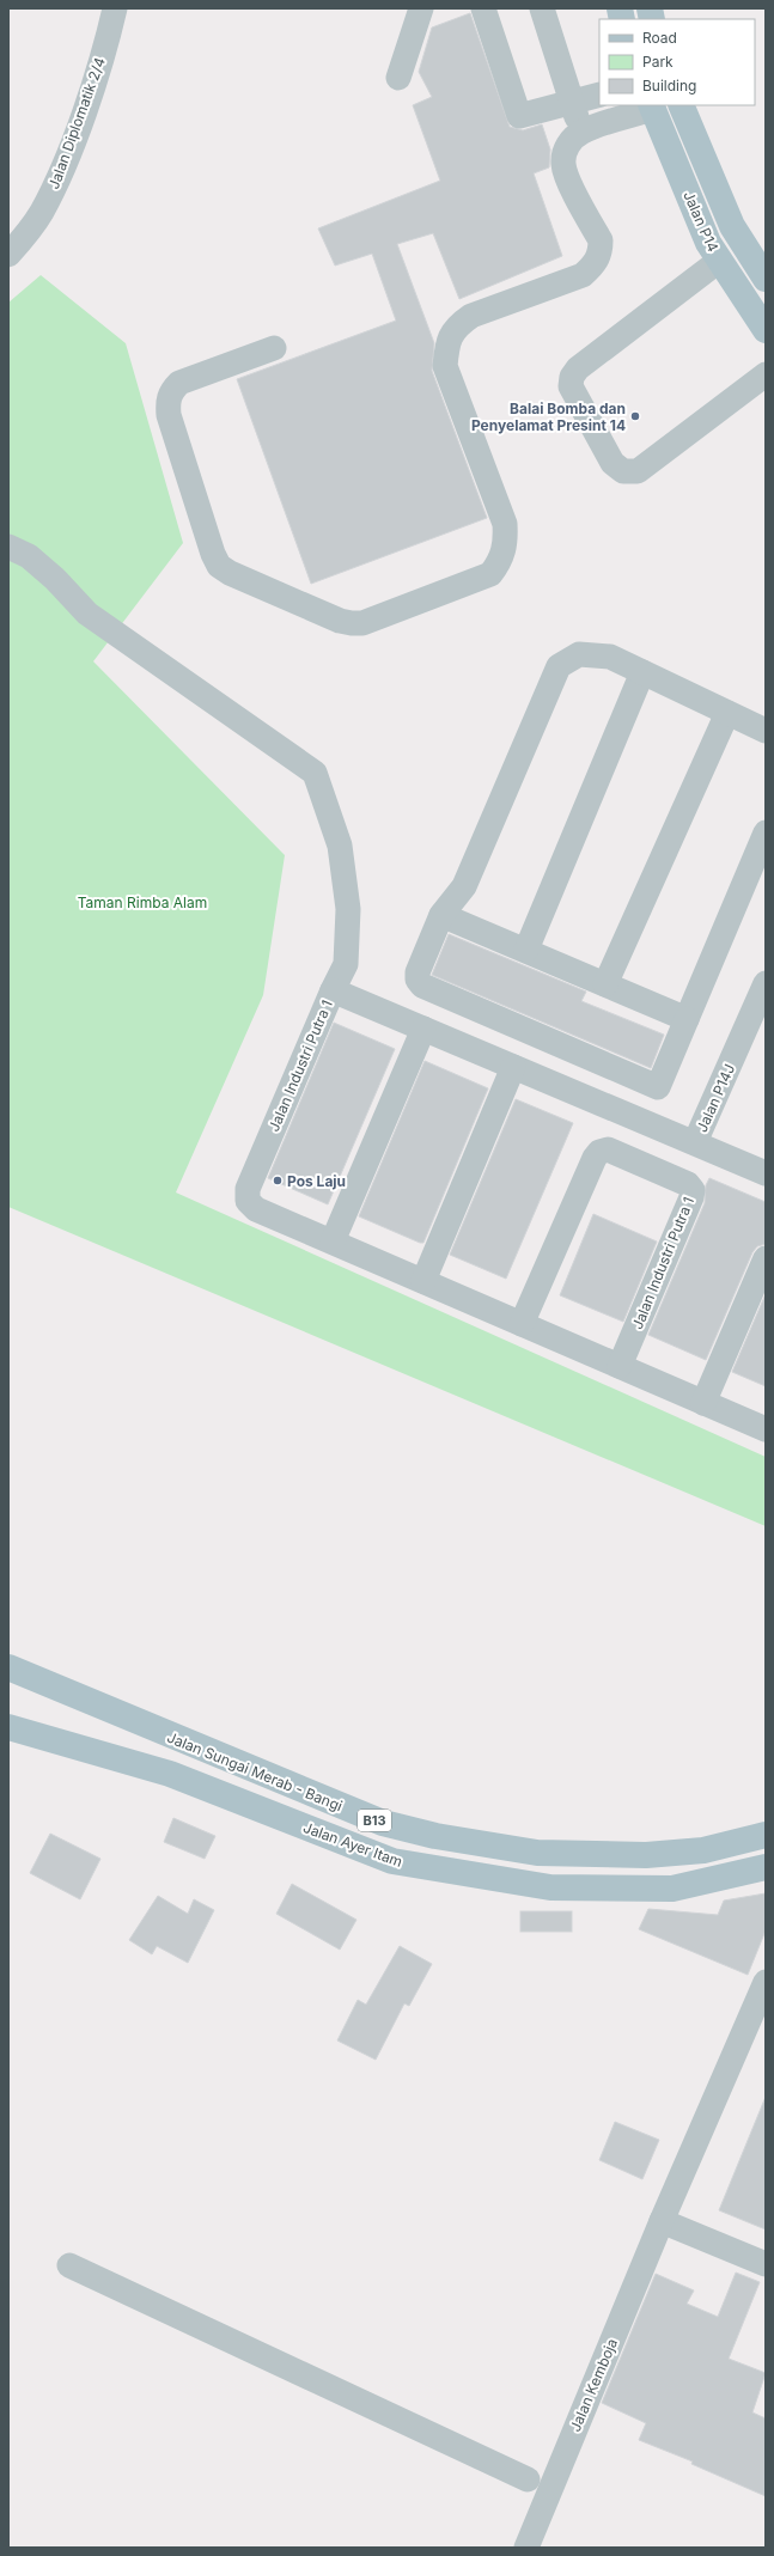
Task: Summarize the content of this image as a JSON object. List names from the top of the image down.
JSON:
{
  "streets": {
    "main road": [
      "Jalan P14",
      "Jalan Sungai Merab - Bangi",
      "B13",
      "Jalan Ayer Itam"
    ],
    "street": [
      "Jalan Diplomatik 2/4",
      "Jalan Industri Putra 1",
      "Jalan P14J",
      "Jalan Kemboja"
    ]
  },
  "crossings": [
    ["Jalan Industri Putra 1", "Jalan P14J"]
  ],
  "parks": ["Taman Rimba Alam"],
  "places": ["Balai Bomba dan Penyelamat Presint 14", "Pos Laju"],
  "legend": ["Road", "Park", "Building"]
}
